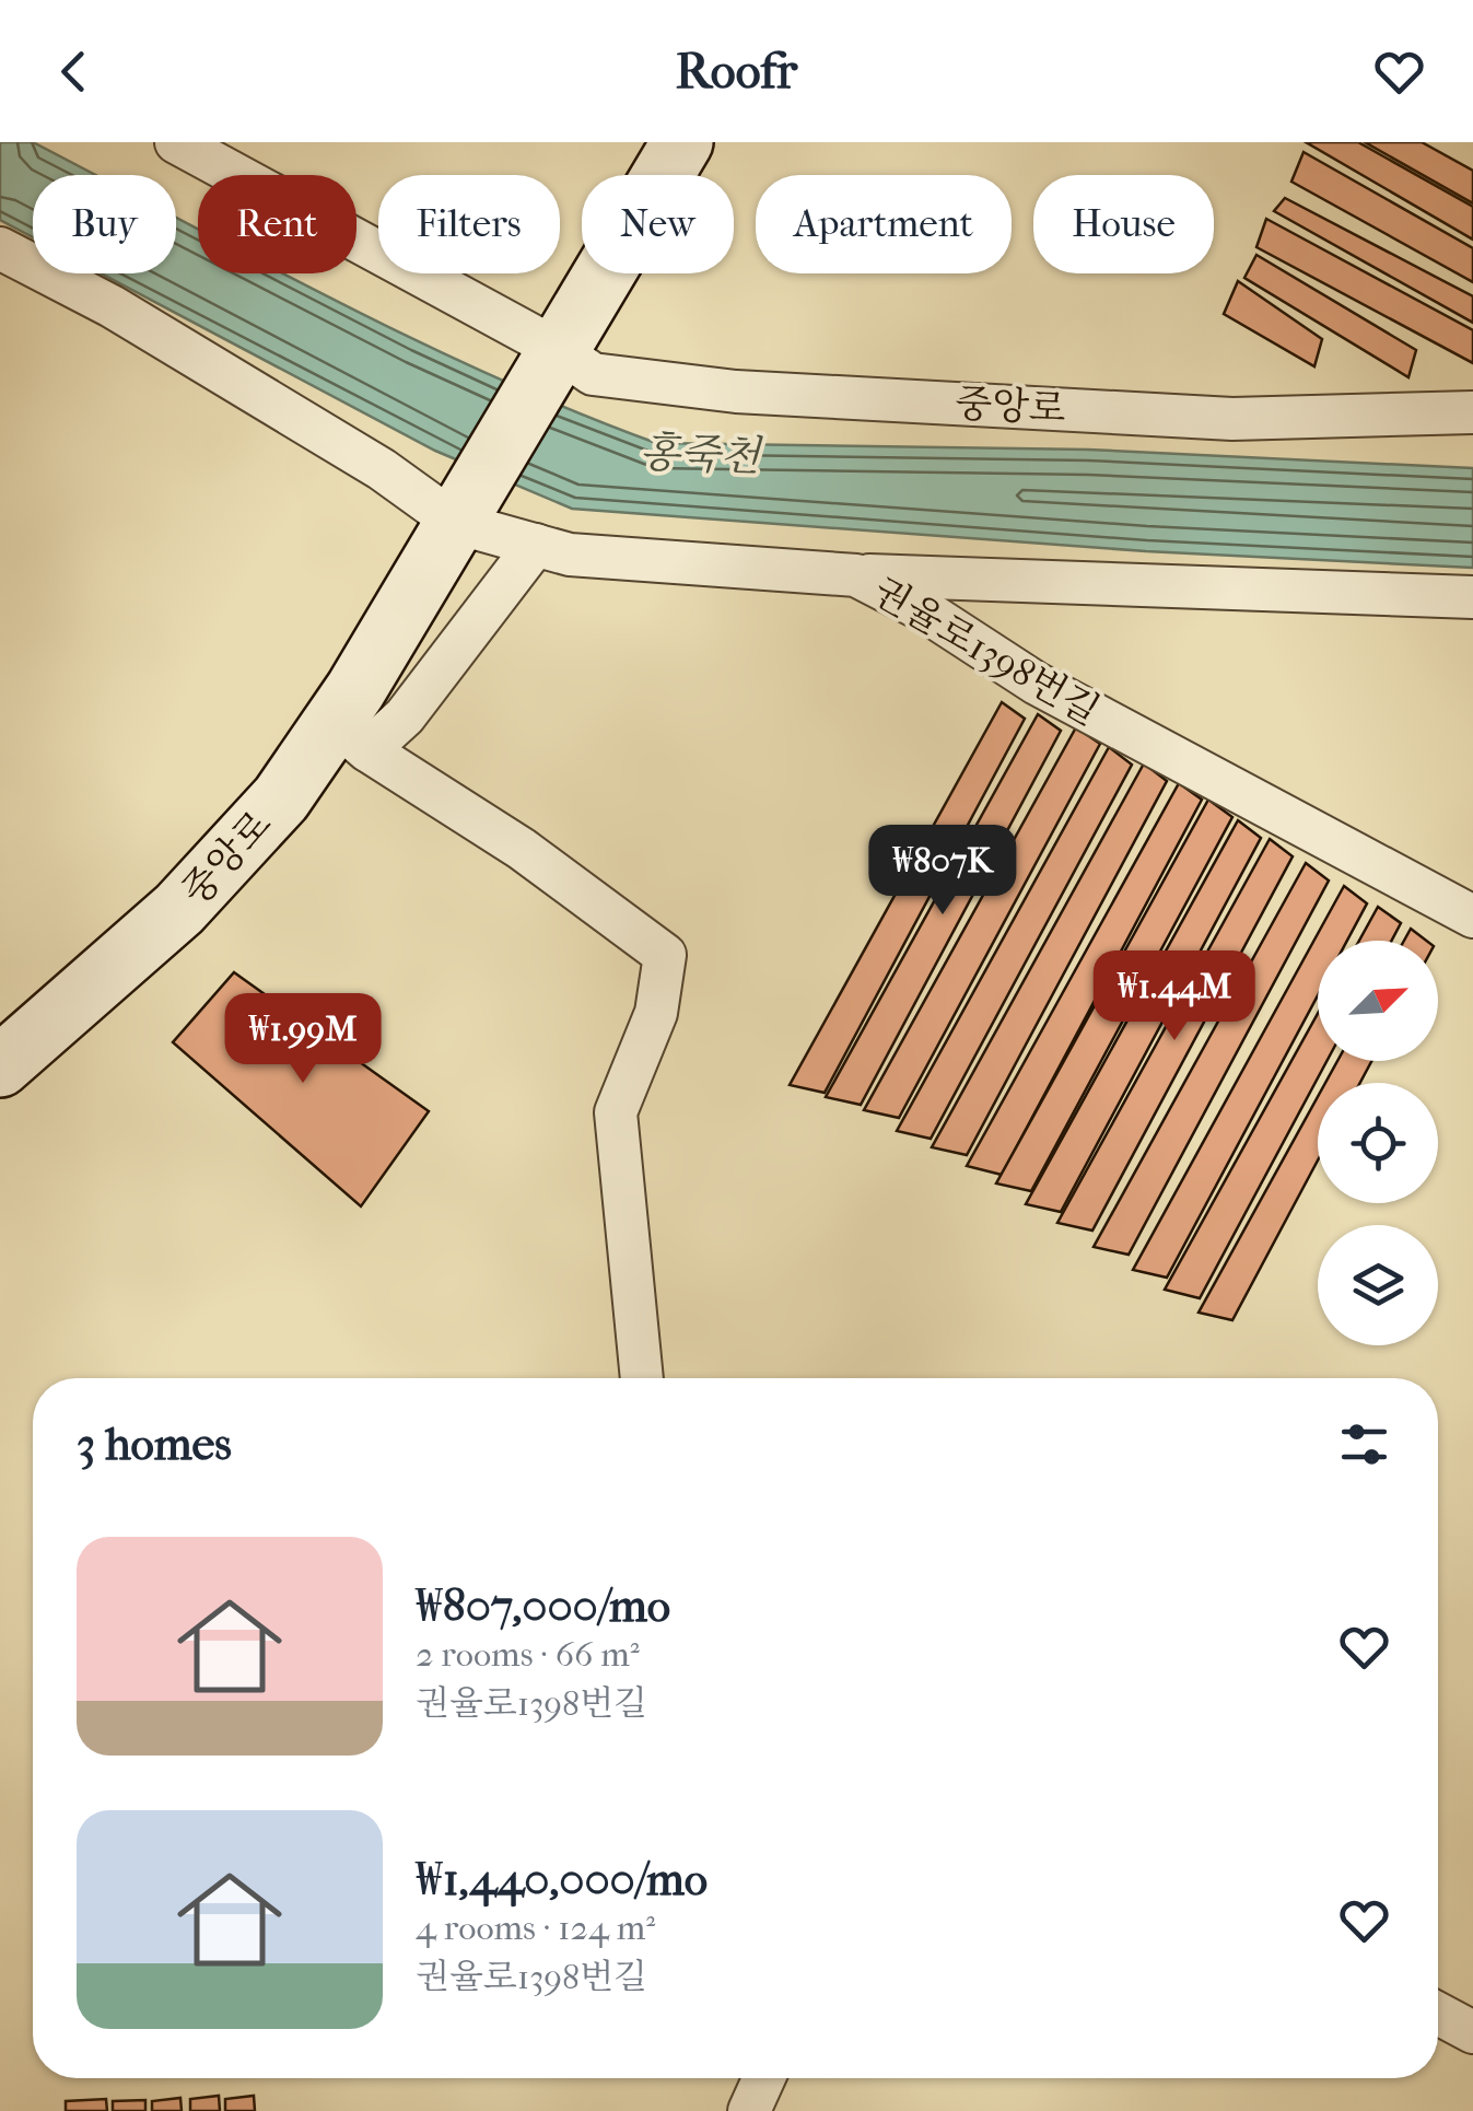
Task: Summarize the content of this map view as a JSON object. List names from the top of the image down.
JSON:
{
  "streets": {
    "main road": ["중앙로"],
    "street": ["권율로1398번길"]
  },
  "crossings": [
    ["중앙로", "권율로1398번길"]
  ],
  "water": ["홍죽천"],
  "north": "top right",
  "page": {
    "header": "Roofr",
    "chip": [
      "Buy",
      "Rent",
      "Filters",
      "New",
      "Apartment",
      "House"
    ],
    "price": ["₩807K", "₩1.44M", "₩1.99M"],
    "heading": "3 homes",
    "list": [
      {
        "name": "₩807,000/mo",
        "note": "2 rooms · 66 m² · 권율로1398번길"
      },
      {
        "name": "₩1,440,000/mo",
        "note": "4 rooms · 124 m² · 권율로1398번길"
      }
    ]
  }
}
